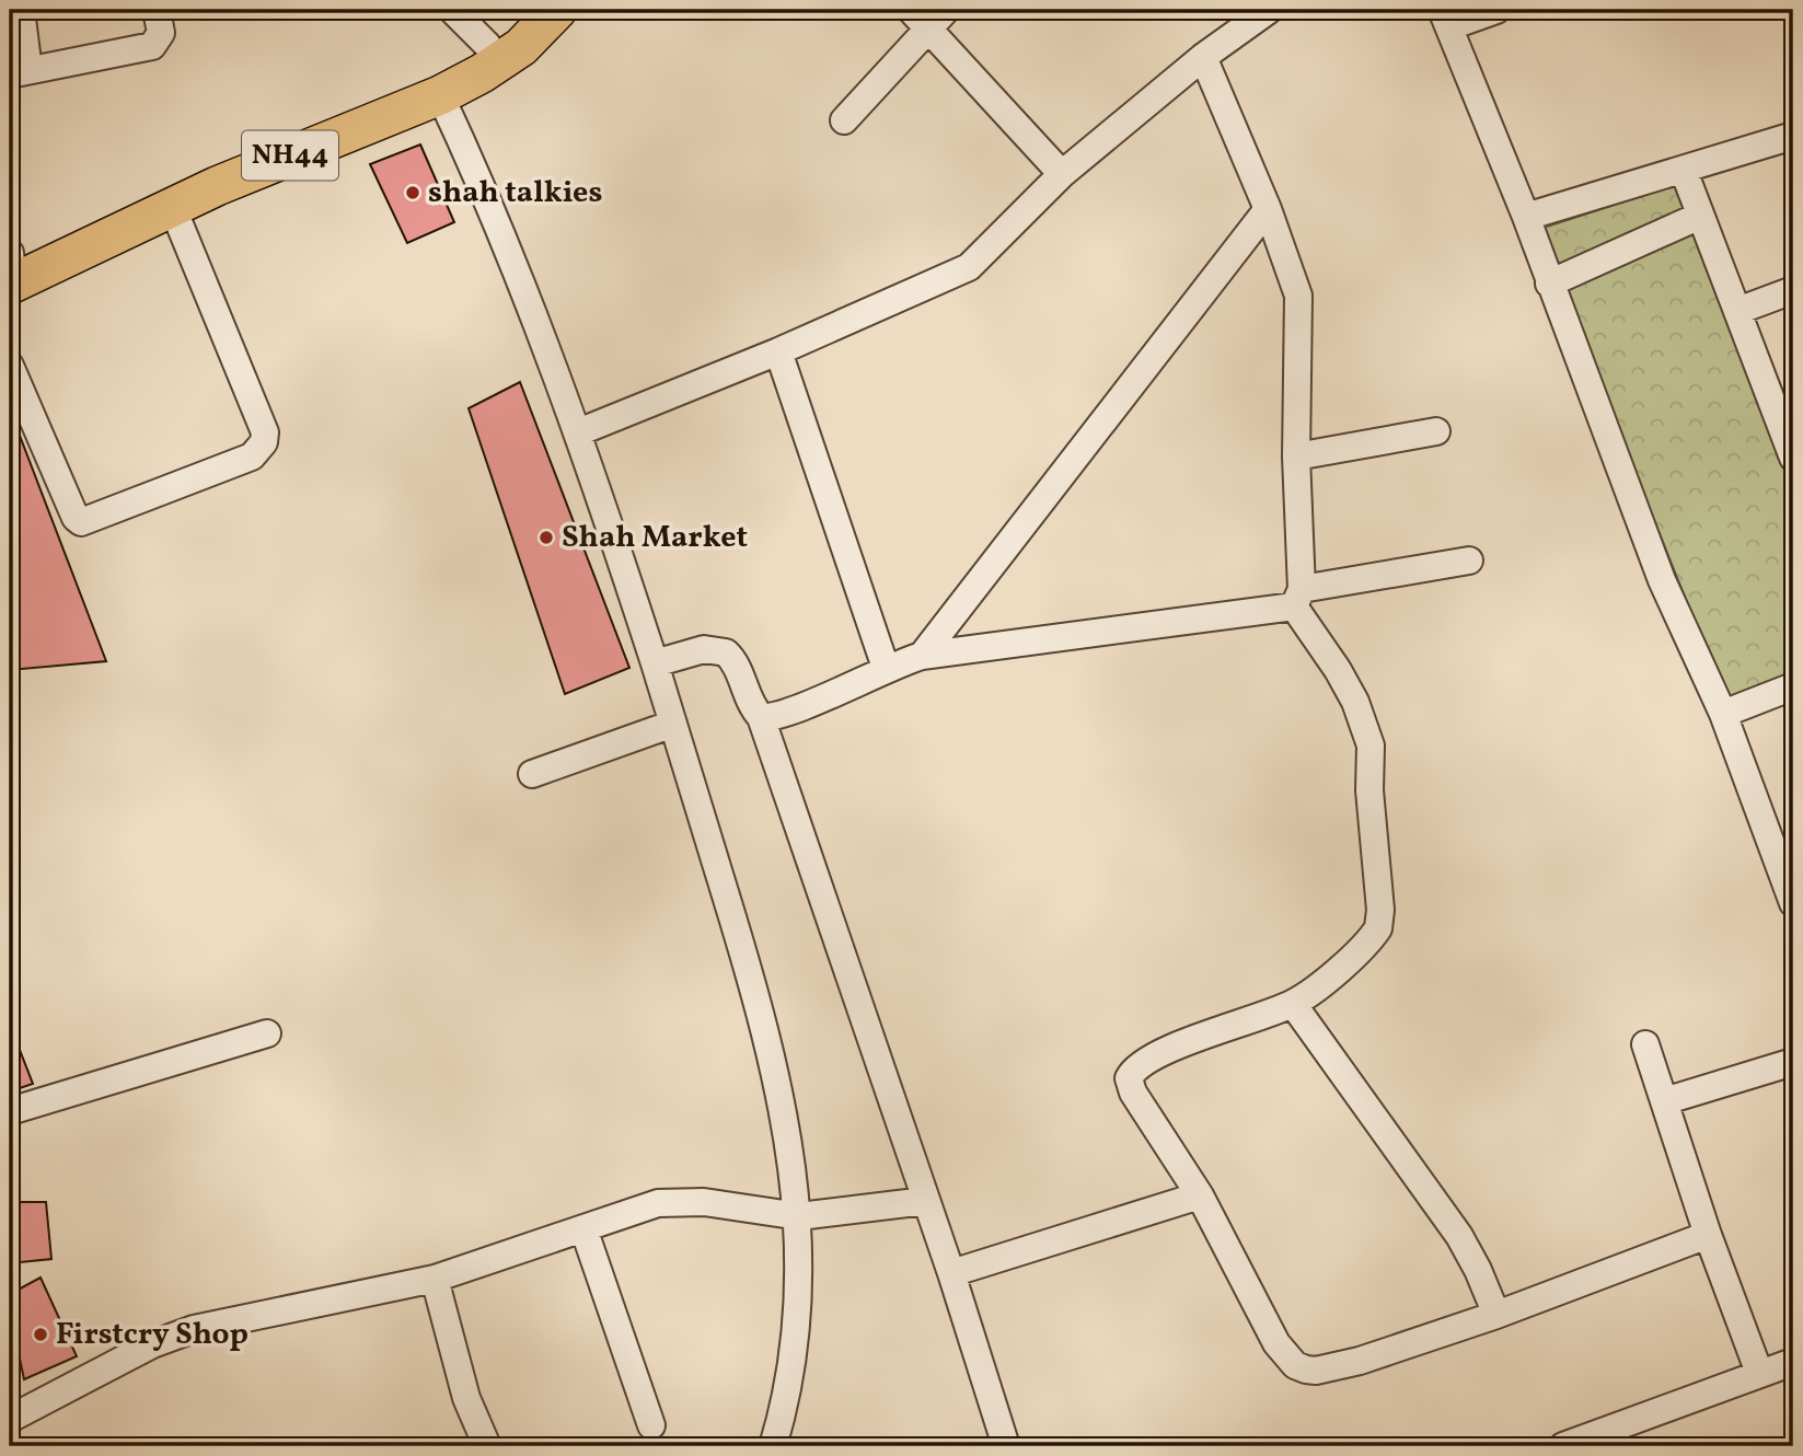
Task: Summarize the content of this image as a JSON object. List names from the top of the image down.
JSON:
{
  "streets": {
    "highway": ["NH44"]
  },
  "places": ["shah talkies", "Shah Market", "Firstcry Shop"]
}
